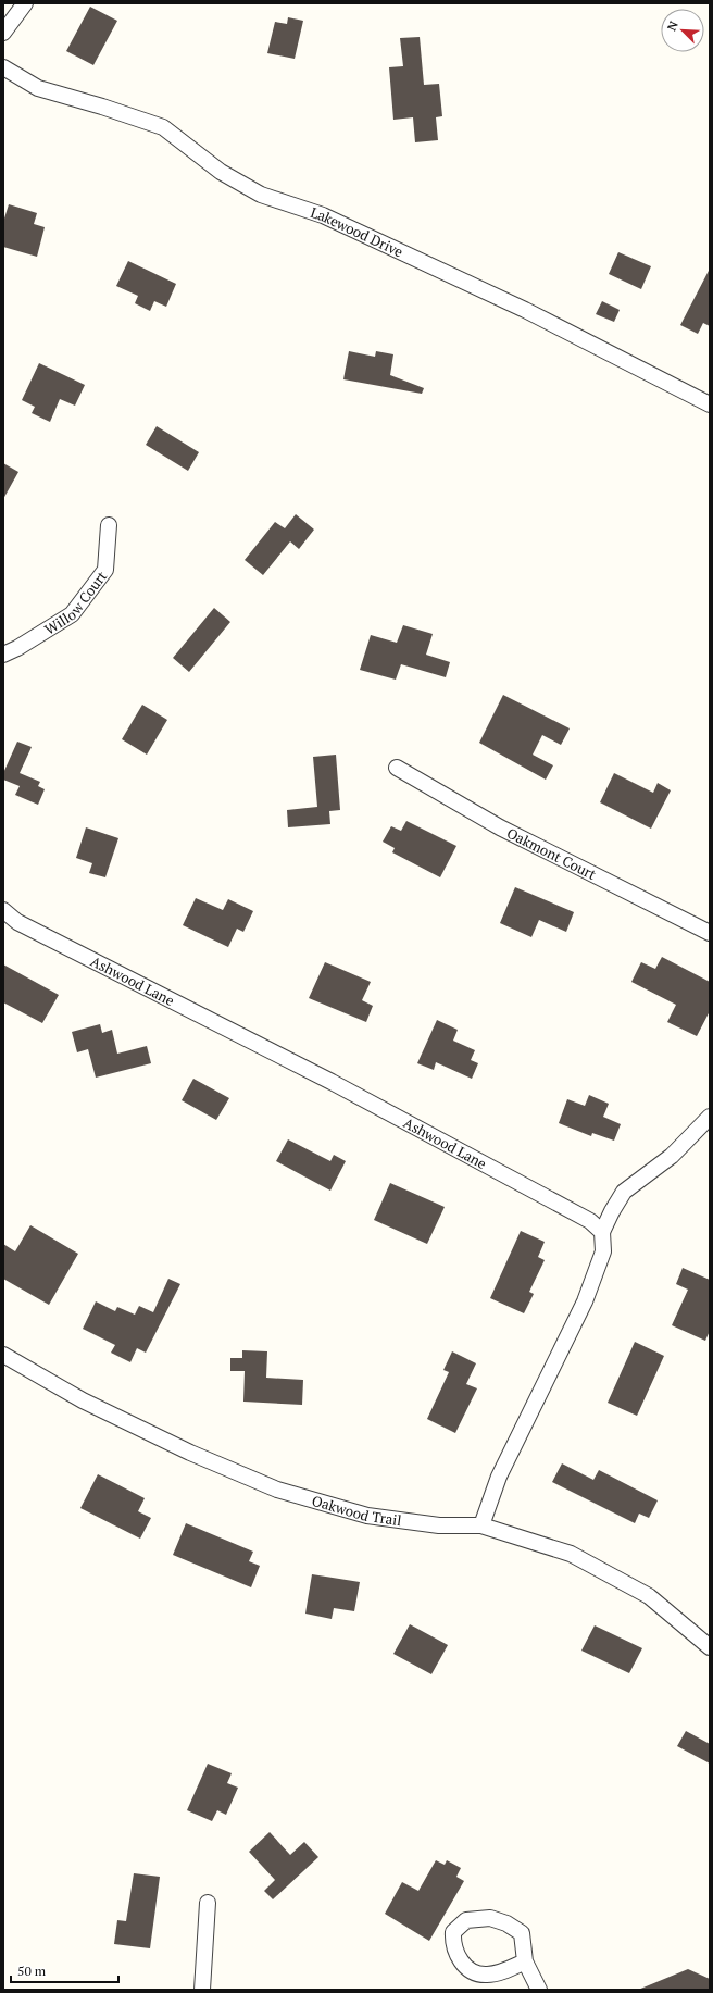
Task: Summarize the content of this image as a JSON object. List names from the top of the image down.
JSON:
{
  "streets": {
    "street": [
      "Lakewood Drive",
      "Willow Court",
      "Oakmont Court",
      "Ashwood Lane",
      "Oakwood Trail"
    ]
  },
  "scale_bar": "50 m",
  "north": "top left"
}
